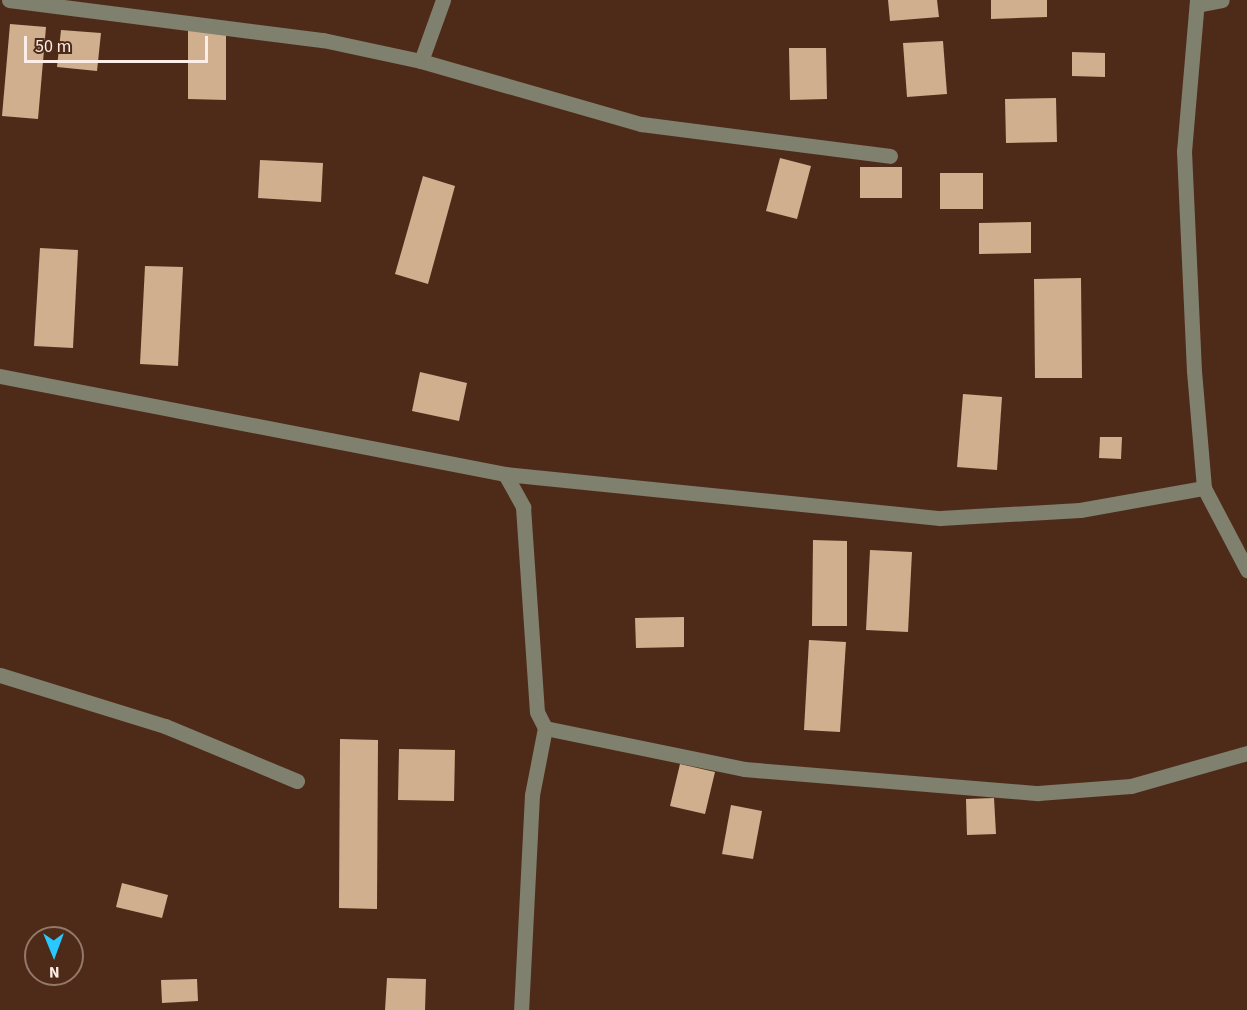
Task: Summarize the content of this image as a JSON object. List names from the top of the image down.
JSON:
{
  "scale_bar": "50 m",
  "north": "bottom"
}
